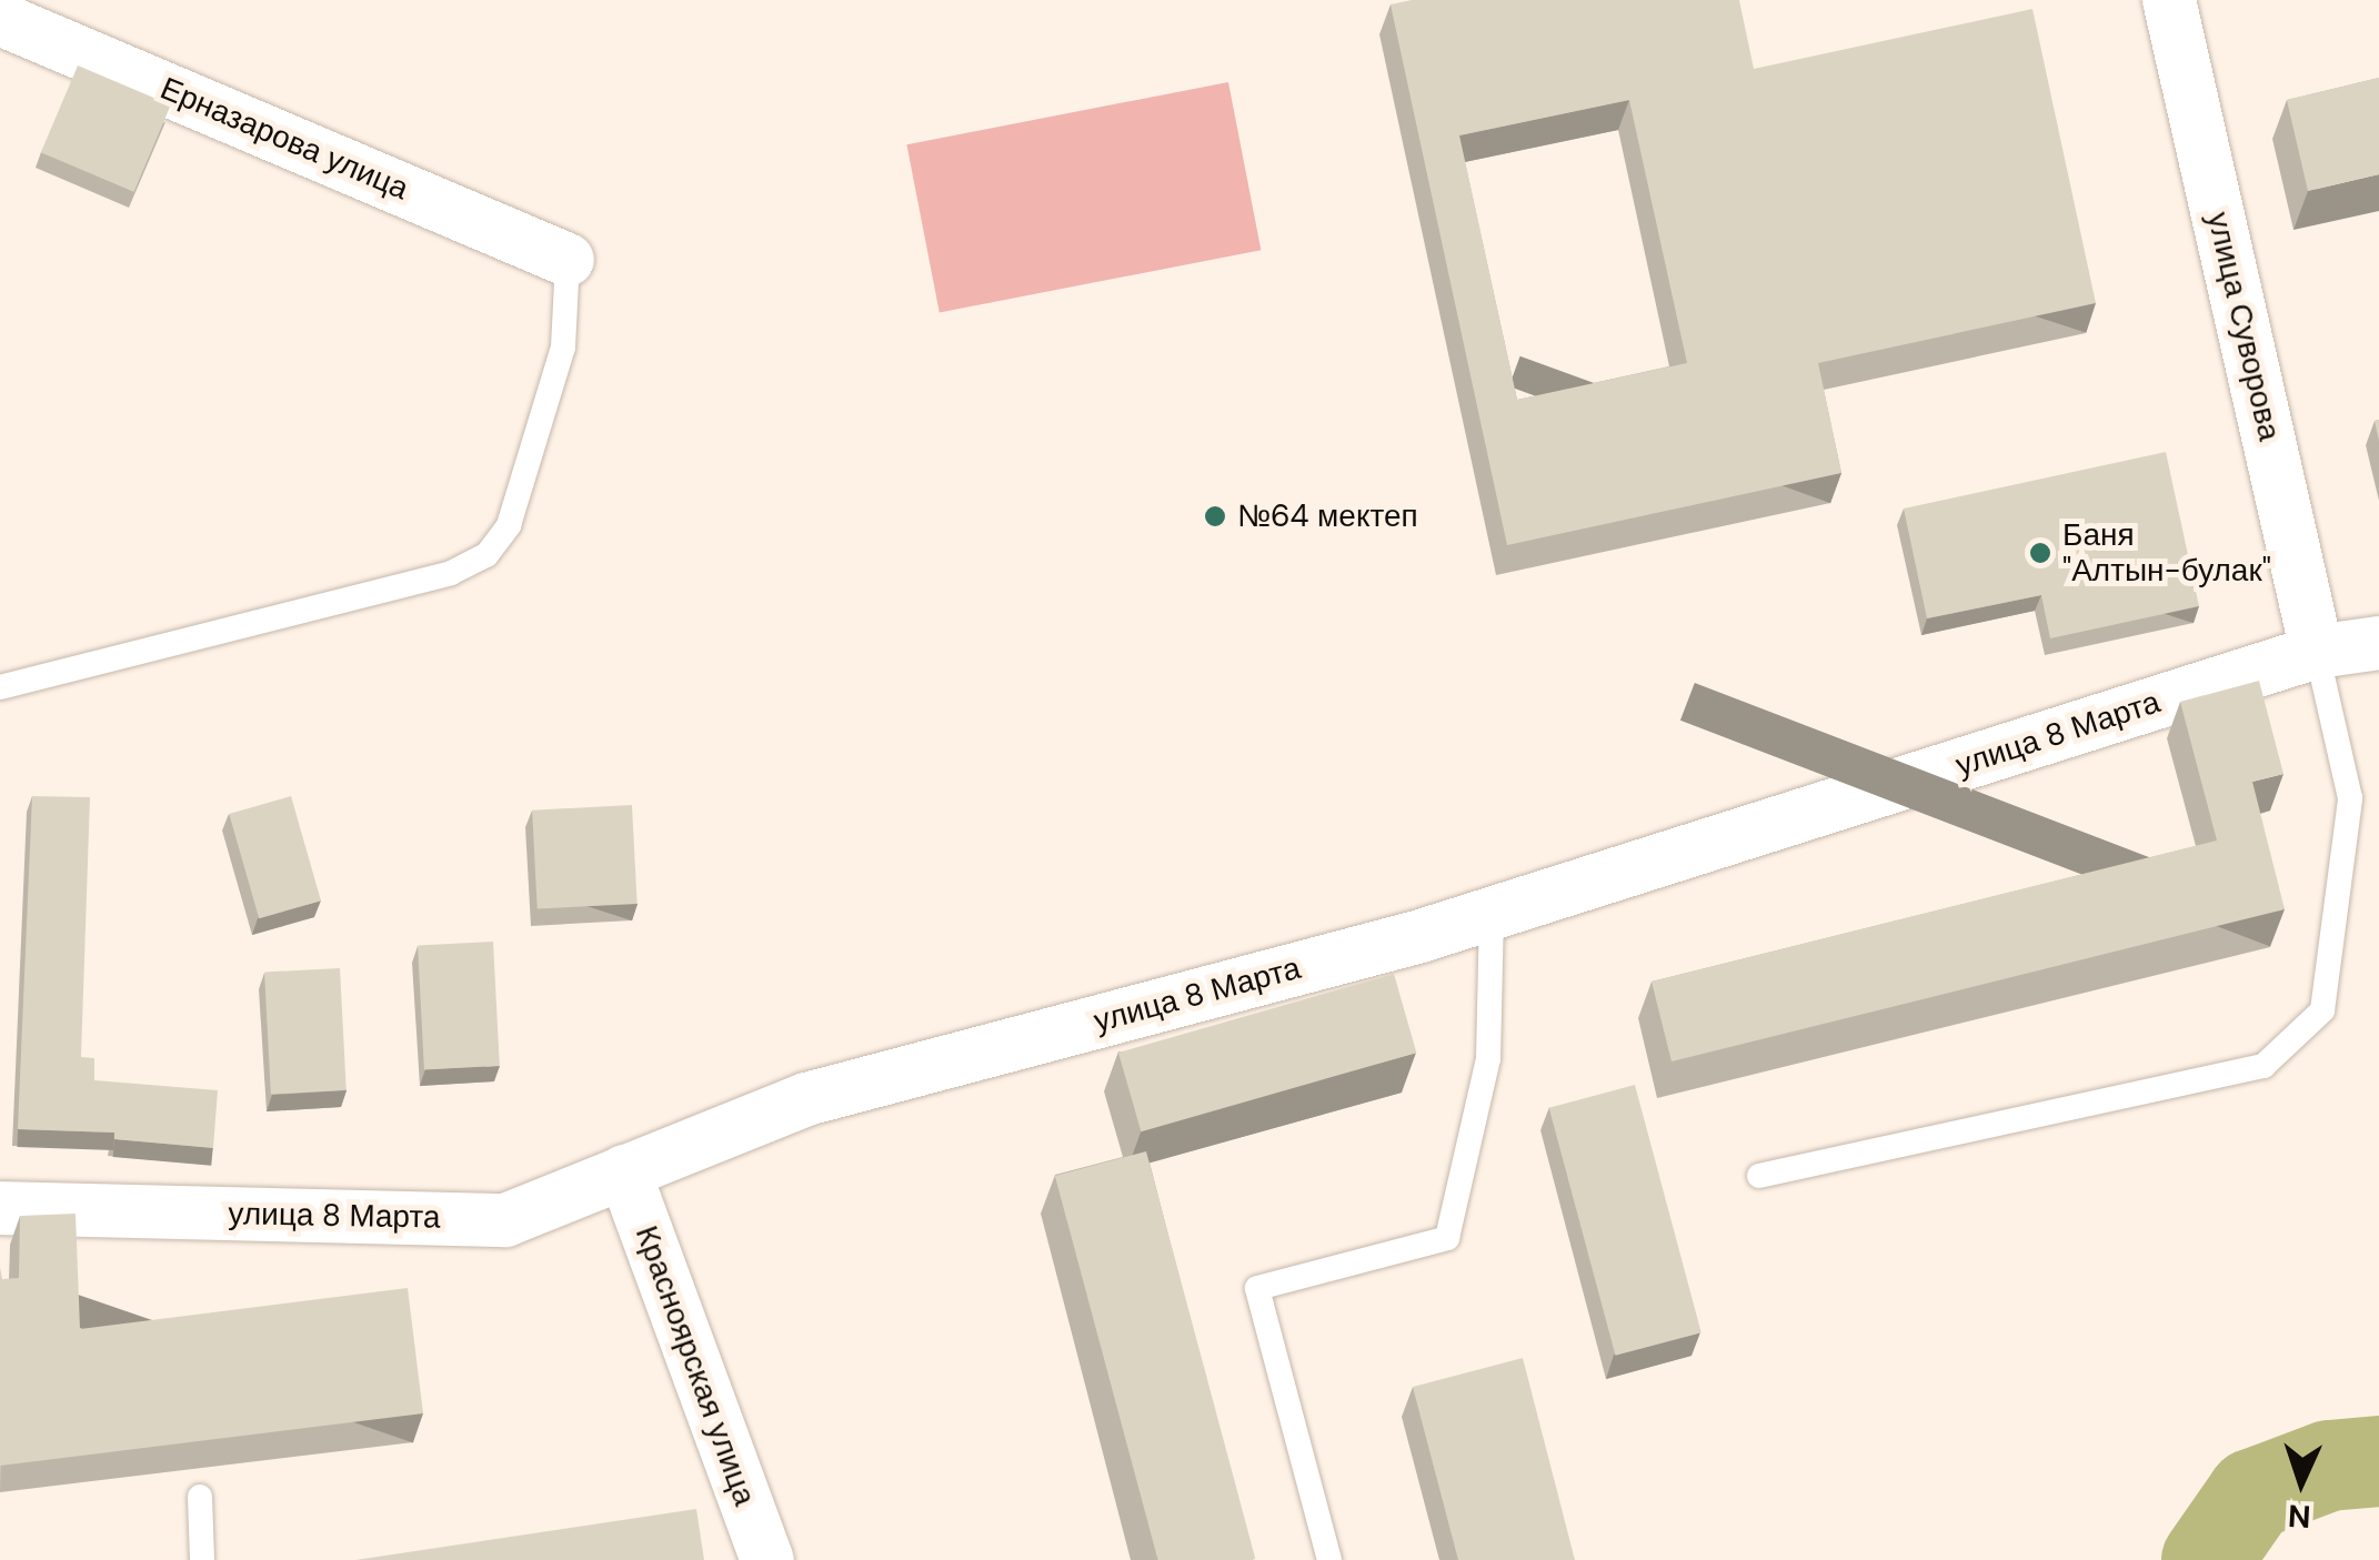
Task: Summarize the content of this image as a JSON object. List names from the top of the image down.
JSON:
{
  "streets": {
    "street": [
      "Ерназарова улица",
      "улица Суворова",
      "улица 8 Марта",
      "Красноярская улица"
    ]
  },
  "crossings": [
    ["улица Суворова", "улица 8 Марта"],
    ["улица 8 Марта", "Красноярская улица"]
  ],
  "places": ["№64 мектеп", "Баня \"Алтын-булак\""],
  "north": "bottom"
}
